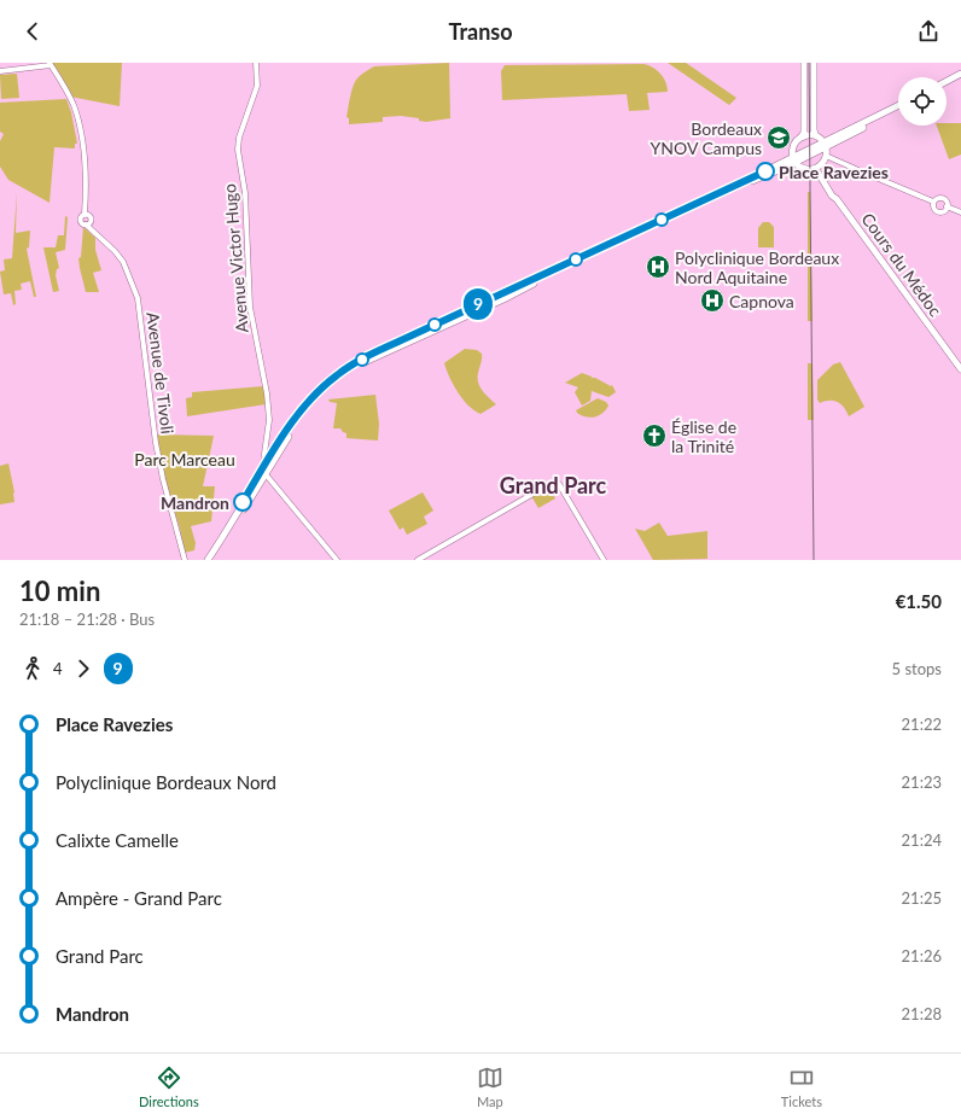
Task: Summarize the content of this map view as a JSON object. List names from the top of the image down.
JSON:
{
  "streets": {
    "main road": ["Cours du Médoc"],
    "street": ["Avenue Victor Hugo", "Avenue de Tivoli"]
  },
  "districts": ["Grand Parc"],
  "parks": ["Parc Marceau"],
  "places": {
    "school or university": ["Bordeaux YNOV Campus"],
    "other": ["Place Ravezies", "Mandron"],
    "hospital": ["Polyclinique Bordeaux Nord Aquitaine", "Capnova"],
    "church": ["Église de la Trinité"]
  },
  "lines": ["bus line 9"],
  "page": {
    "header": "Transo",
    "on_map": "9",
    "heading": ["10 min", "21:18 – 21:28 · Bus", "€1.50"],
    "legs": ["4", "9", "5 stops"],
    "list": [
      {
        "name": "Place Ravezies",
        "value": "21:22"
      },
      {
        "name": "Polyclinique Bordeaux Nord",
        "value": "21:23"
      },
      {
        "name": "Calixte Camelle",
        "value": "21:24"
      },
      {
        "name": "Ampère - Grand Parc",
        "value": "21:25"
      },
      {
        "name": "Grand Parc",
        "value": "21:26"
      },
      {
        "name": "Mandron",
        "value": "21:28"
      }
    ],
    "tabs": ["Directions", "Map", "Tickets"]
  }
}
